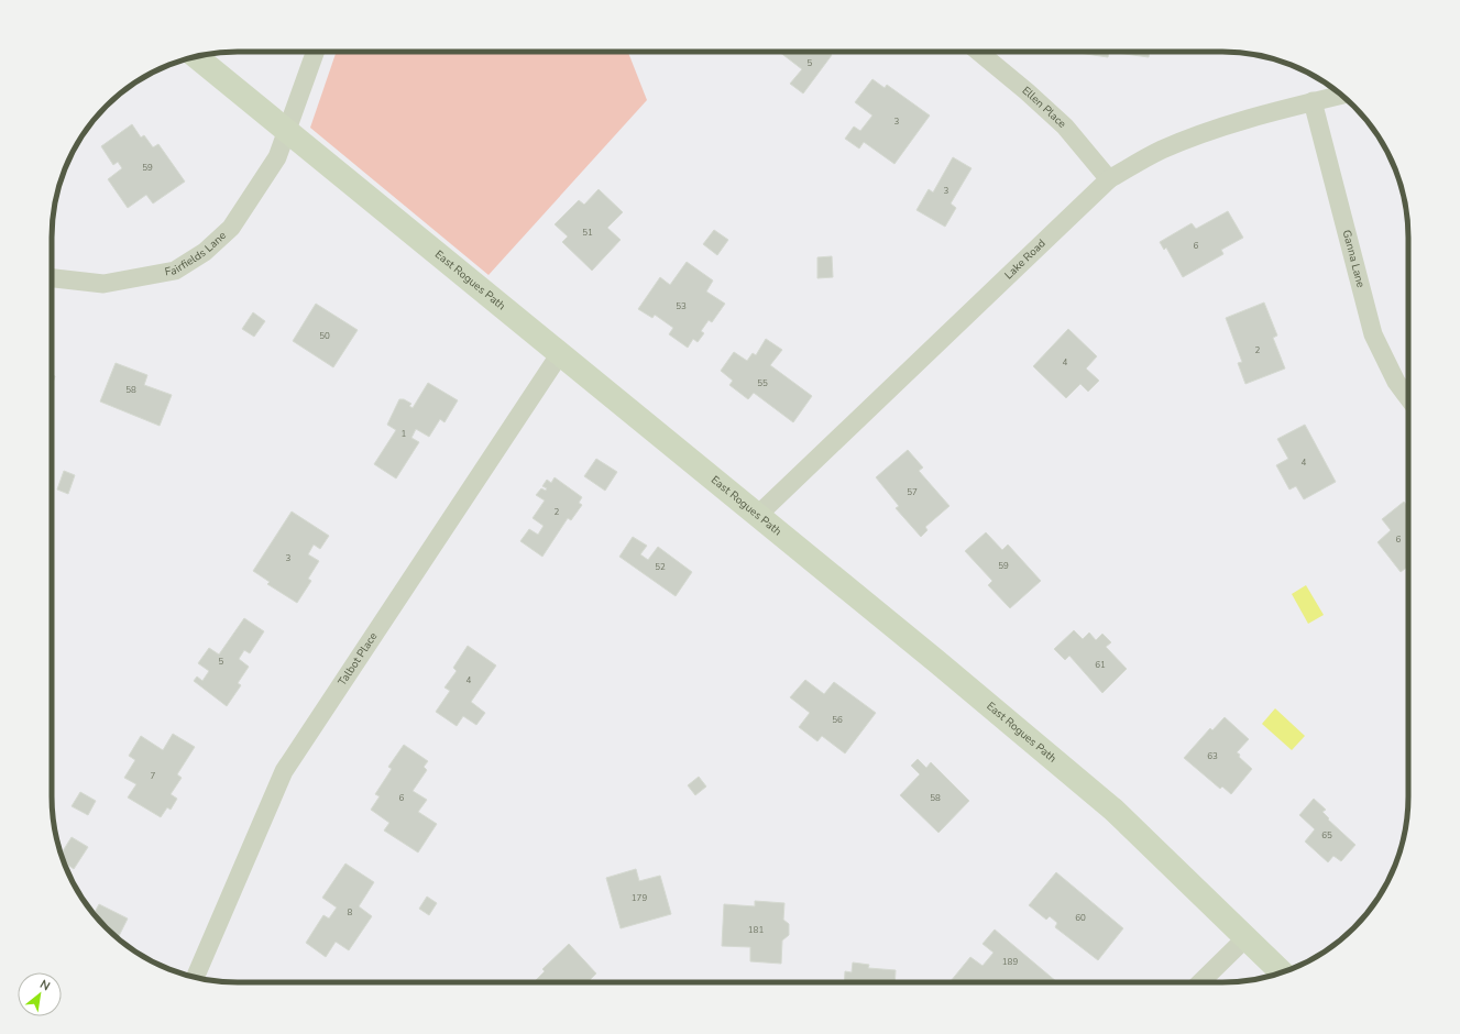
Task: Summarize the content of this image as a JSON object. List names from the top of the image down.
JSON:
{
  "streets": {
    "street": [
      "Ellen Place",
      "Fairfields Lane",
      "Lake Road",
      "Ganna Lane",
      "East Rogues Path",
      "Talbot Place"
    ]
  },
  "crossings": [
    ["Ellen Place", "Lake Road"],
    ["Fairfields Lane", "East Rogues Path"],
    ["Lake Road", "Ganna Lane"],
    ["Lake Road", "East Rogues Path"],
    ["East Rogues Path", "Talbot Place"]
  ],
  "house_numbers": [
    "5",
    "3",
    "59",
    "3",
    "51",
    "6",
    "53",
    "50",
    "2",
    "4",
    "55",
    "58",
    "1",
    "4",
    "57",
    "2",
    "6",
    "3",
    "59",
    "52",
    "5",
    "61",
    "4",
    "56",
    "63",
    "7",
    "6",
    "58",
    "65",
    "179",
    "8",
    "60",
    "181",
    "189"
  ],
  "north": "top right"
}
